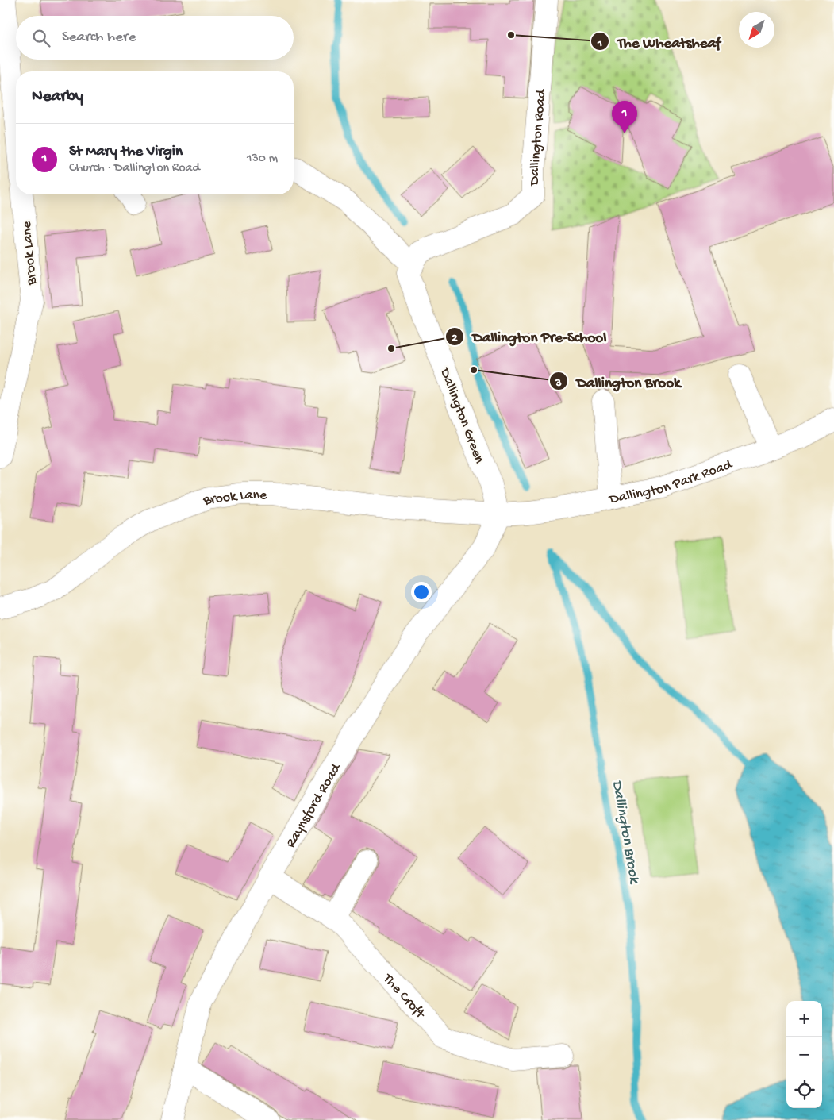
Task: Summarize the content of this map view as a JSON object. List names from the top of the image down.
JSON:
{
  "streets": {
    "street": [
      "Dallington Road",
      "Brook Lane",
      "Dallington Green",
      "Dallington Park Road",
      "Raynsford Road",
      "The Croft"
    ]
  },
  "crossings": [
    ["Dallington Road", "Dallington Green"],
    ["Brook Lane", "Dallington Green"],
    ["Brook Lane", "Dallington Park Road"],
    ["Brook Lane", "Raynsford Road"],
    ["Dallington Green", "Dallington Park Road"],
    ["Dallington Green", "Raynsford Road"],
    ["Dallington Park Road", "Raynsford Road"],
    ["Raynsford Road", "The Croft"]
  ],
  "water": ["Dallington Brook"],
  "places": ["The Wheatsheaf", "Dallington Pre-School", "Dallington Brook"],
  "north": "bottom left",
  "page": {
    "search": "Search here",
    "heading": "Nearby",
    "pins": "1",
    "list": [
      {
        "mark": "1",
        "name": "St Mary the Virgin",
        "note": "Church · Dallington Road",
        "value": "130 m"
      }
    ],
    "map_buttons": ["+", "−"]
  }
}
